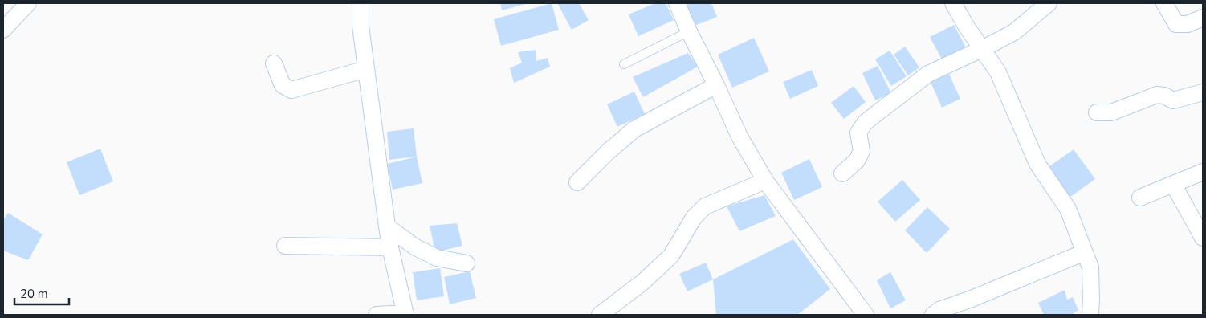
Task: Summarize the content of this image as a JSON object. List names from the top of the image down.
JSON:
{
  "scale_bar": "20 m"
}
